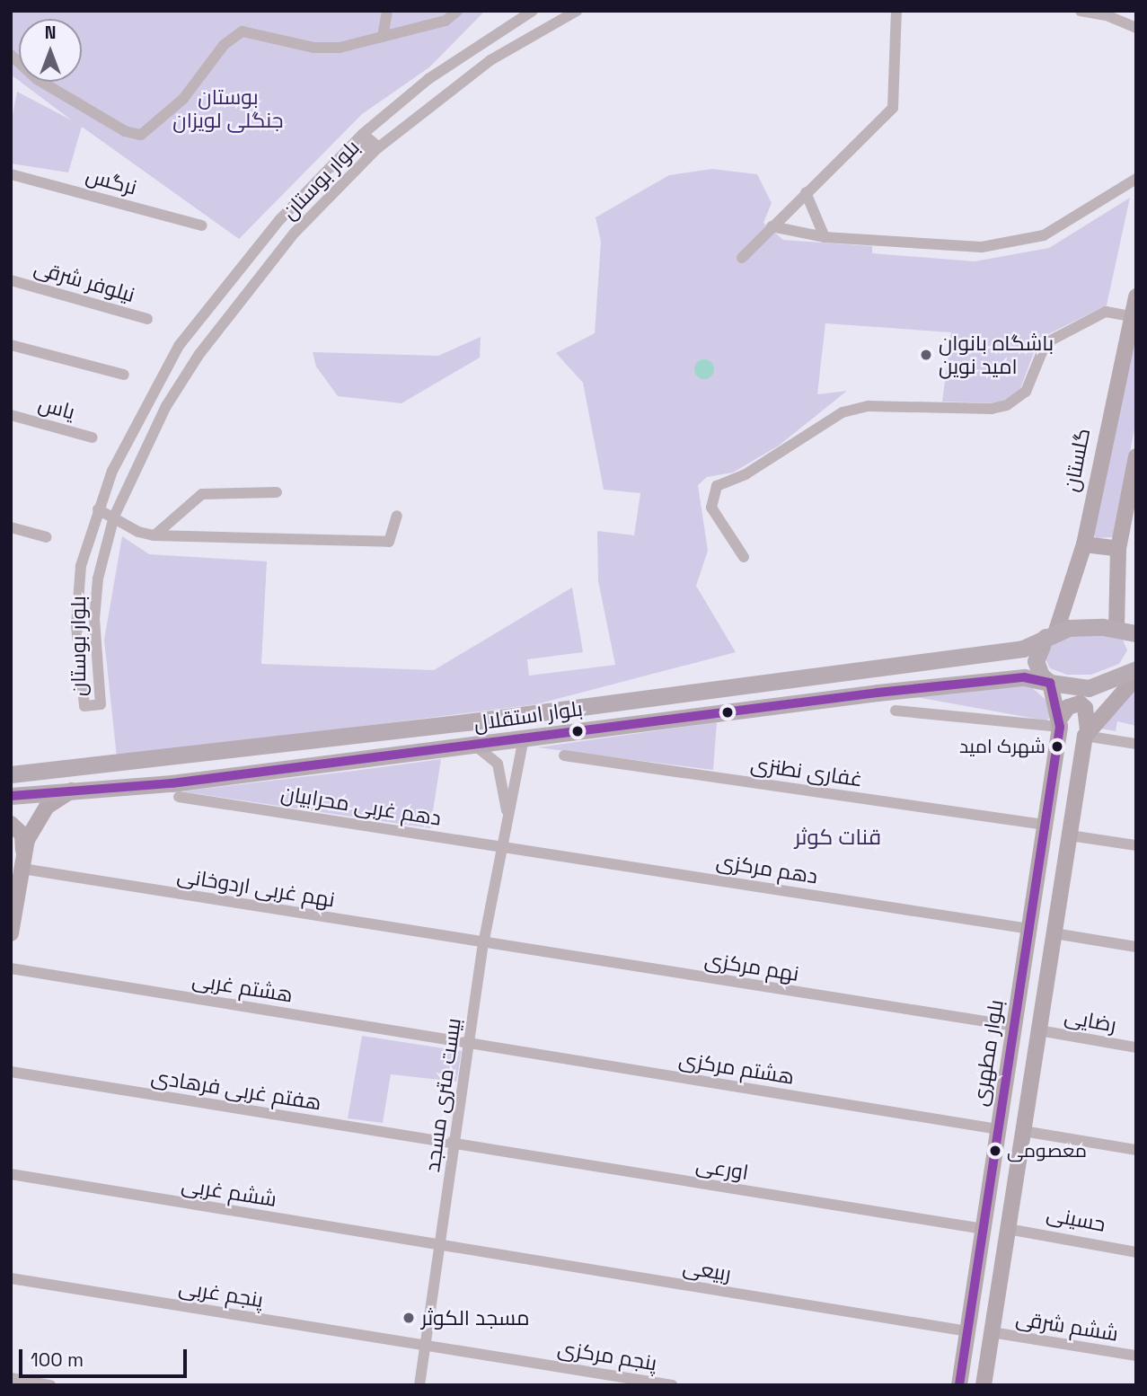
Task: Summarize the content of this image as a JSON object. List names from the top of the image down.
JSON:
{
  "streets": {
    "main road": ["گلستان", "بلوار استقلال", "بلوار مطهری"],
    "street": [
      "بلوار بوستان",
      "نرگس",
      "نیلوفر شرقی",
      "یاس",
      "غفاری نطنزی",
      "دهم غربی محرابیان",
      "دهم مرکزی",
      "نهم غربی اردوخانی",
      "نهم مرکزی",
      "هشتم غربی",
      "رضایی",
      "هشتم مرکزی",
      "هفتم غربی فرهادی",
      "بیست متری مسجد",
      "اورعی",
      "ششم غربی",
      "حسینی",
      "ربیعی",
      "پنجم غربی",
      "ششم شرقی",
      "پنجم مرکزی"
    ]
  },
  "crossings": [
    ["گلستان", "بلوار استقلال"],
    ["بلوار استقلال", "بیست متری مسجد"],
    ["غفاری نطنزی", "بلوار مطهری"],
    ["دهم غربی محرابیان", "دهم مرکزی"],
    ["دهم غربی محرابیان", "بیست متری مسجد"],
    ["دهم مرکزی", "بلوار مطهری"],
    ["دهم مرکزی", "بیست متری مسجد"],
    ["نهم غربی اردوخانی", "نهم مرکزی"],
    ["نهم غربی اردوخانی", "بیست متری مسجد"],
    ["نهم مرکزی", "بلوار مطهری"],
    ["نهم مرکزی", "بیست متری مسجد"],
    ["هشتم غربی", "هشتم مرکزی"],
    ["هشتم غربی", "بیست متری مسجد"],
    ["بلوار مطهری", "هشتم مرکزی"],
    ["بلوار مطهری", "اورعی"],
    ["بلوار مطهری", "ربیعی"],
    ["هشتم مرکزی", "بیست متری مسجد"],
    ["هفتم غربی فرهادی", "بیست متری مسجد"],
    ["هفتم غربی فرهادی", "اورعی"],
    ["بیست متری مسجد", "اورعی"],
    ["بیست متری مسجد", "ششم غربی"],
    ["بیست متری مسجد", "ربیعی"],
    ["بیست متری مسجد", "پنجم غربی"],
    ["بیست متری مسجد", "پنجم مرکزی"],
    ["ششم غربی", "ربیعی"],
    ["پنجم غربی", "پنجم مرکزی"]
  ],
  "districts": ["قنات کوثر"],
  "parks": ["بوستان جنگلی لویزان"],
  "places": [
    "باشگاه بانوان امید نوین",
    "شهرک امید",
    "معصومی",
    "مسجد الکوثر"
  ],
  "scale_bar": "100 m",
  "north": "top"
}
